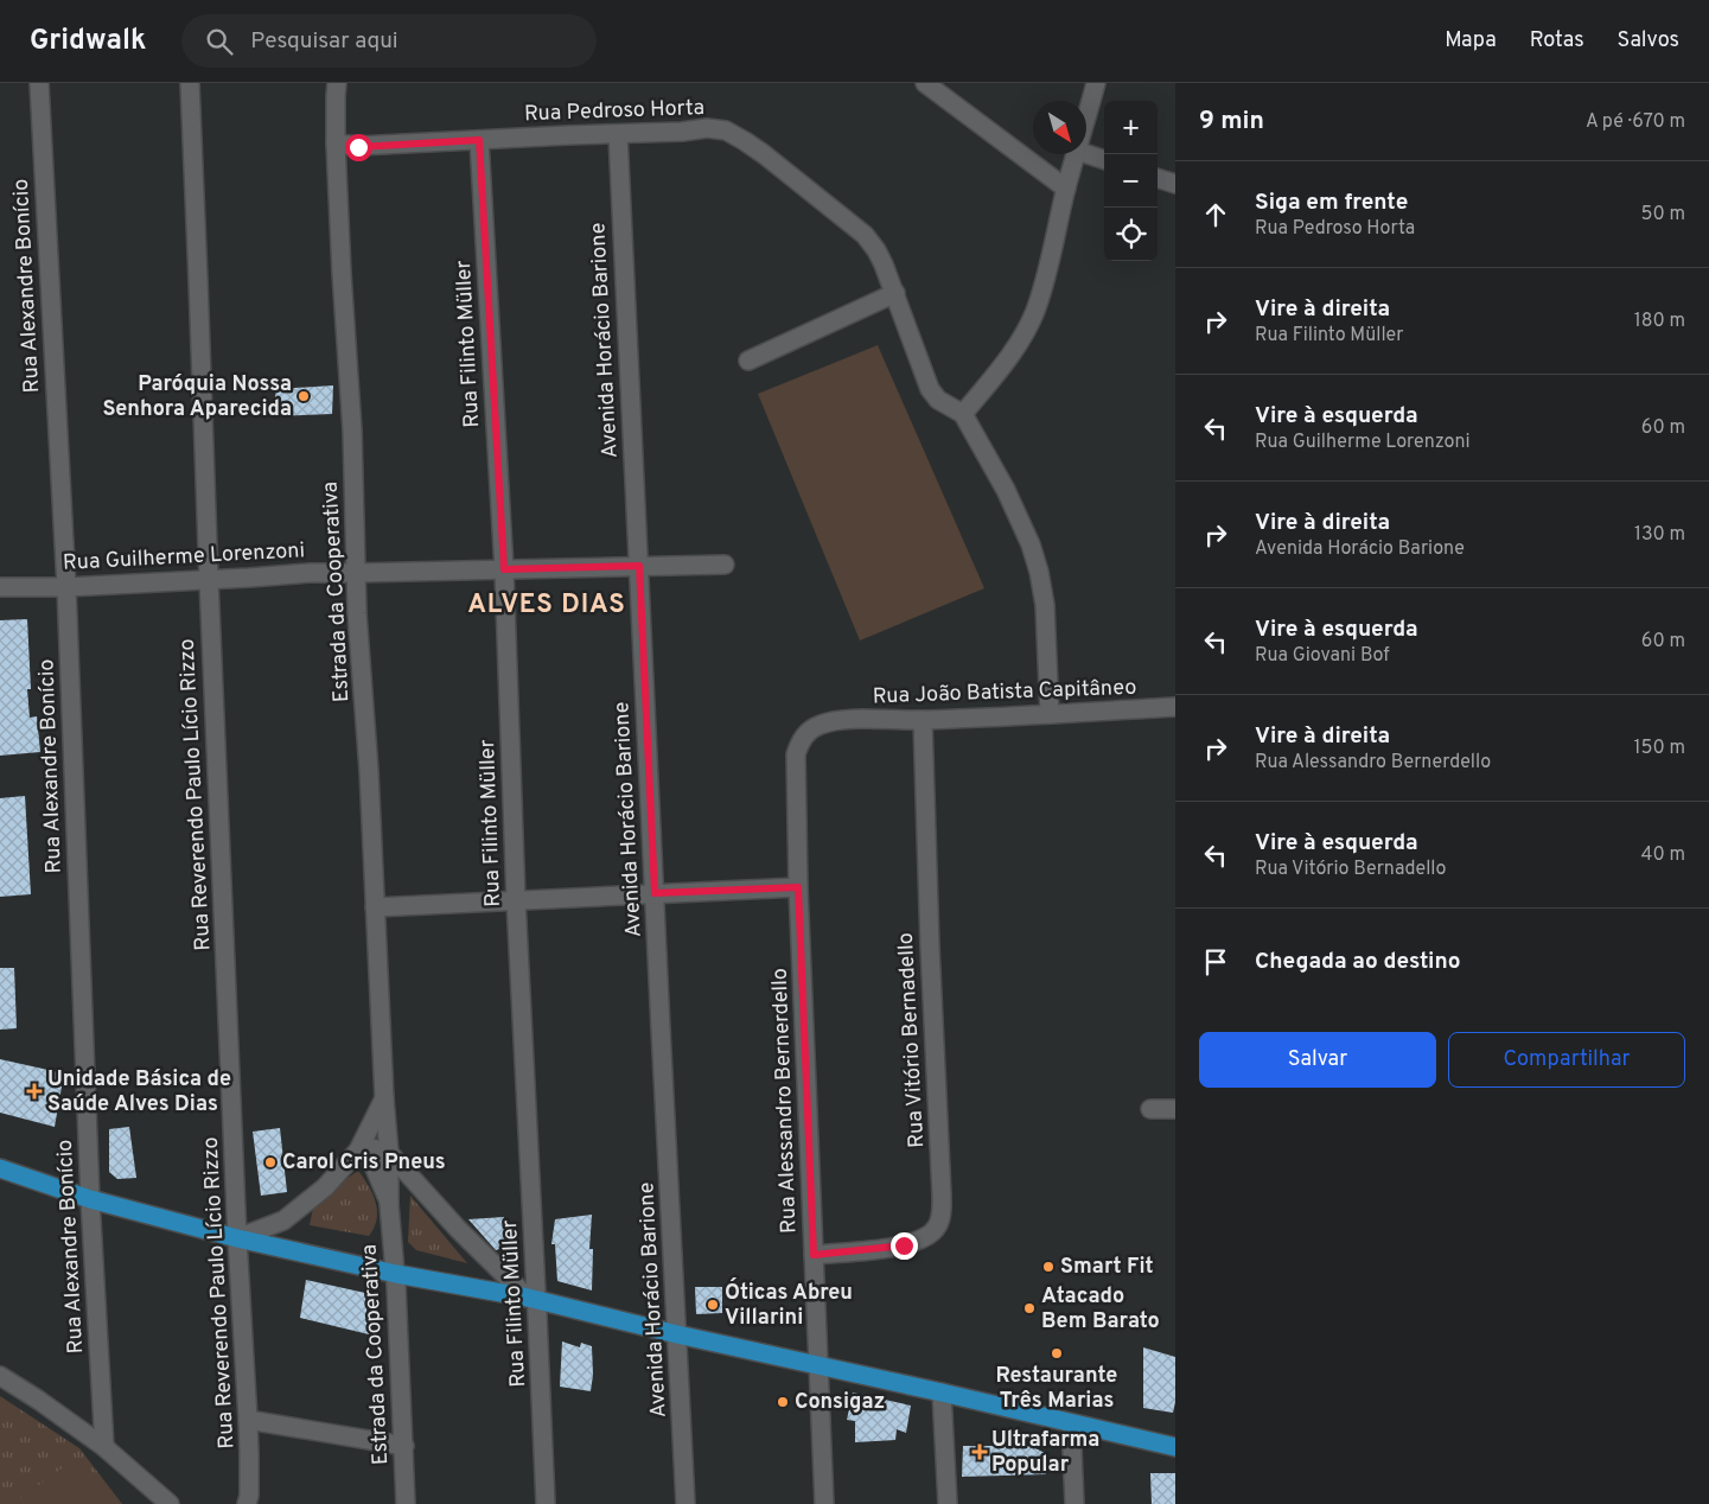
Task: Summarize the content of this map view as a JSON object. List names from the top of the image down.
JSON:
{
  "streets": {
    "street": [
      "Rua Pedroso Horta",
      "Rua Alexandre Bonício",
      "Avenida Horácio Barione",
      "Rua Filinto Müller",
      "Rua Guilherme Lorenzoni",
      "Estrada da Cooperativa",
      "Rua João Batista Capitâneo",
      "Rua Reverendo Paulo Lício Rizzo",
      "Rua Vitório Bernadello",
      "Rua Alessandro Bernerdello"
    ]
  },
  "crossings": [
    ["Rua Pedroso Horta", "Avenida Horácio Barione"],
    ["Rua Pedroso Horta", "Rua Filinto Müller"],
    ["Rua Pedroso Horta", "Estrada da Cooperativa"],
    ["Rua Alexandre Bonício", "Rua Guilherme Lorenzoni"],
    ["Avenida Horácio Barione", "Rua Guilherme Lorenzoni"],
    ["Rua Filinto Müller", "Rua Guilherme Lorenzoni"],
    ["Rua Guilherme Lorenzoni", "Estrada da Cooperativa"],
    ["Rua Guilherme Lorenzoni", "Rua Reverendo Paulo Lício Rizzo"],
    ["Rua João Batista Capitâneo", "Rua Vitório Bernadello"],
    ["Rua João Batista Capitâneo", "Rua Alessandro Bernerdello"],
    ["Rua Vitório Bernadello", "Rua Alessandro Bernerdello"]
  ],
  "districts": ["ALVES DIAS"],
  "places": {
    "other": [
      "Paróquia Nossa Senhora Aparecida",
      "Carol Cris Pneus",
      "Smart Fit",
      "Óticas Abreu Villarini",
      "Atacado Bem Barato",
      "Restaurante Três Marias",
      "Consigaz"
    ],
    "health": ["Unidade Básica de Saúde Alves Dias", "Ultrafarma Popular"]
  },
  "north": "bottom right",
  "page": {
    "header": "Gridwalk",
    "search": "Pesquisar aqui",
    "nav": ["Mapa", "Rotas", "Salvos"],
    "heading": ["9 min", "A pé · 670 m"],
    "map_buttons": ["+", "−"],
    "list": [
      ["Siga em frente", "Rua Pedroso Horta", "50 m"],
      ["Vire à direita", "Rua Filinto Müller", "180 m"],
      ["Vire à esquerda", "Rua Guilherme Lorenzoni", "60 m"],
      ["Vire à direita", "Avenida Horácio Barione", "130 m"],
      ["Vire à esquerda", "Rua Giovani Bof", "60 m"],
      ["Vire à direita", "Rua Alessandro Bernerdello", "150 m"],
      ["Vire à esquerda", "Rua Vitório Bernadello", "40 m"],
      "Chegada ao destino"
    ],
    "buttons": ["Salvar", "Compartilhar"]
  }
}
